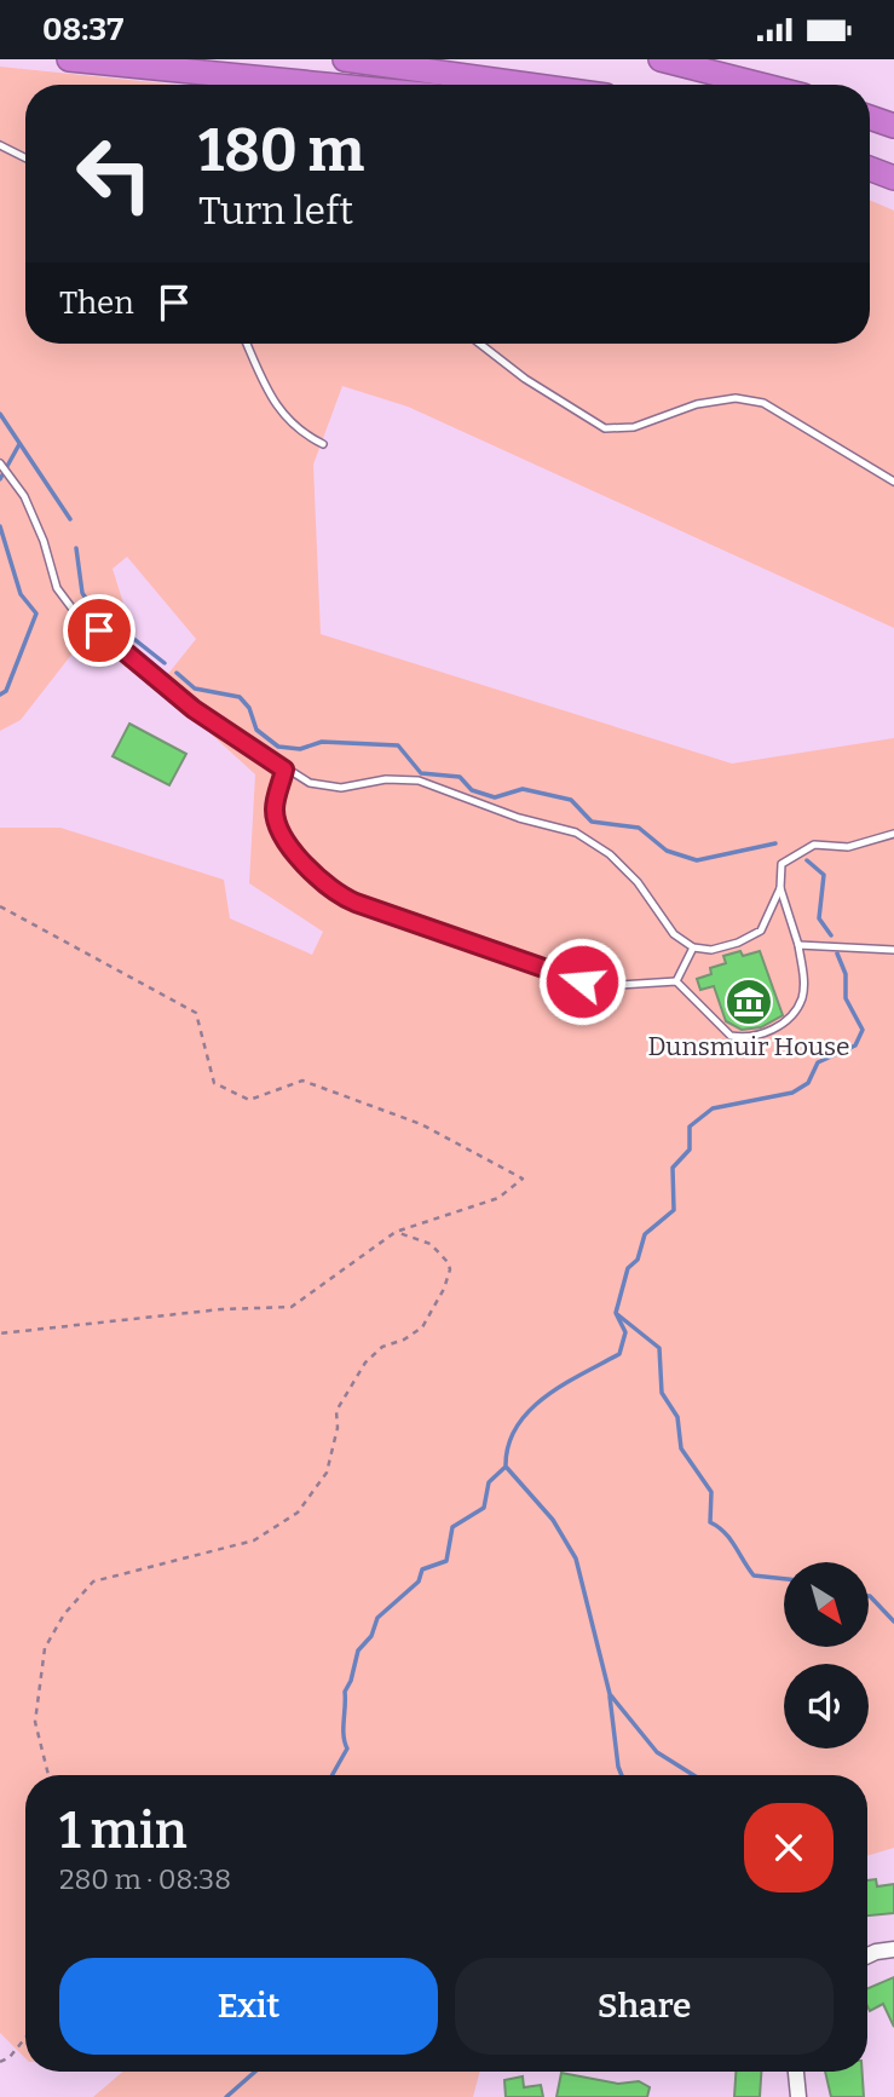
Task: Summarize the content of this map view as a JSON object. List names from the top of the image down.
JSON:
{
  "places": {
    "museum": ["Dunsmuir House"]
  },
  "north": "bottom right",
  "page": {
    "status": "08:37",
    "turn": ["180 m", "Turn left"],
    "then": "Then",
    "heading": ["1 min", "280 m · 08:38"],
    "buttons": ["Exit", "Share"]
  }
}
